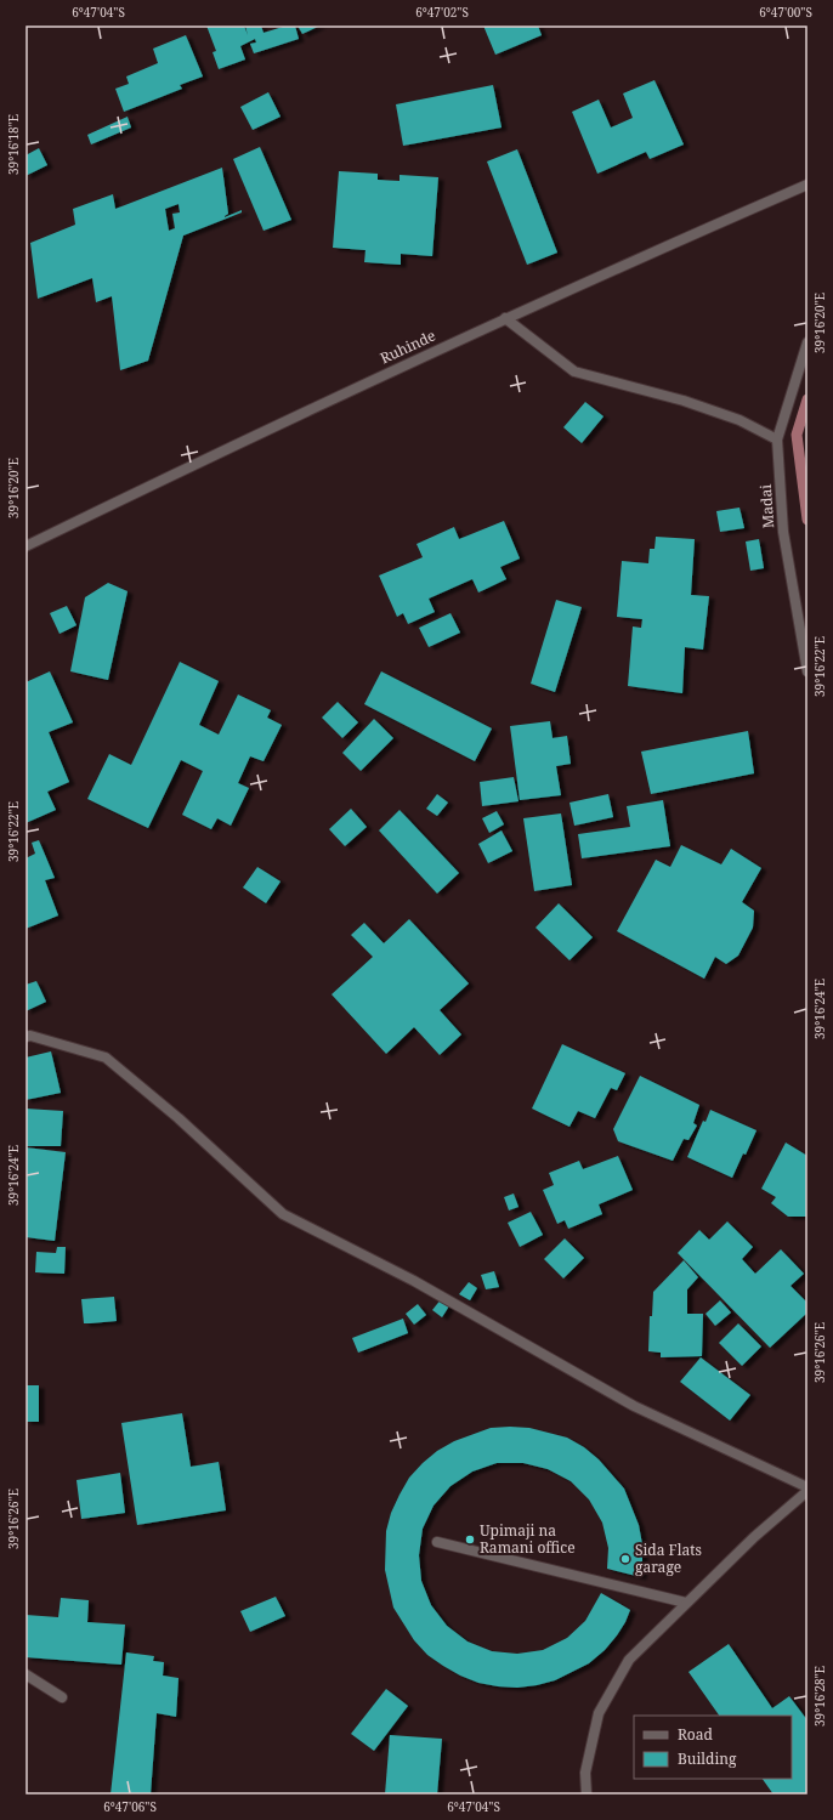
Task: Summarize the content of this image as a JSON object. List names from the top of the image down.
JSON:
{
  "streets": {
    "street": ["Ruhinde", "Madai"]
  },
  "places": ["Upimaji na Ramani office", "Sida Flats garage"],
  "legend": ["Road", "Building"],
  "coordinates": [
    "6°47'04\"S",
    "6°47'02\"S",
    "6°47'00\"S",
    "39°16'18\"E",
    "39°16'20\"E",
    "39°16'22\"E",
    "39°16'24\"E",
    "39°16'26\"E",
    "39°16'28\"E",
    "6°47'06\"S"
  ]
}
